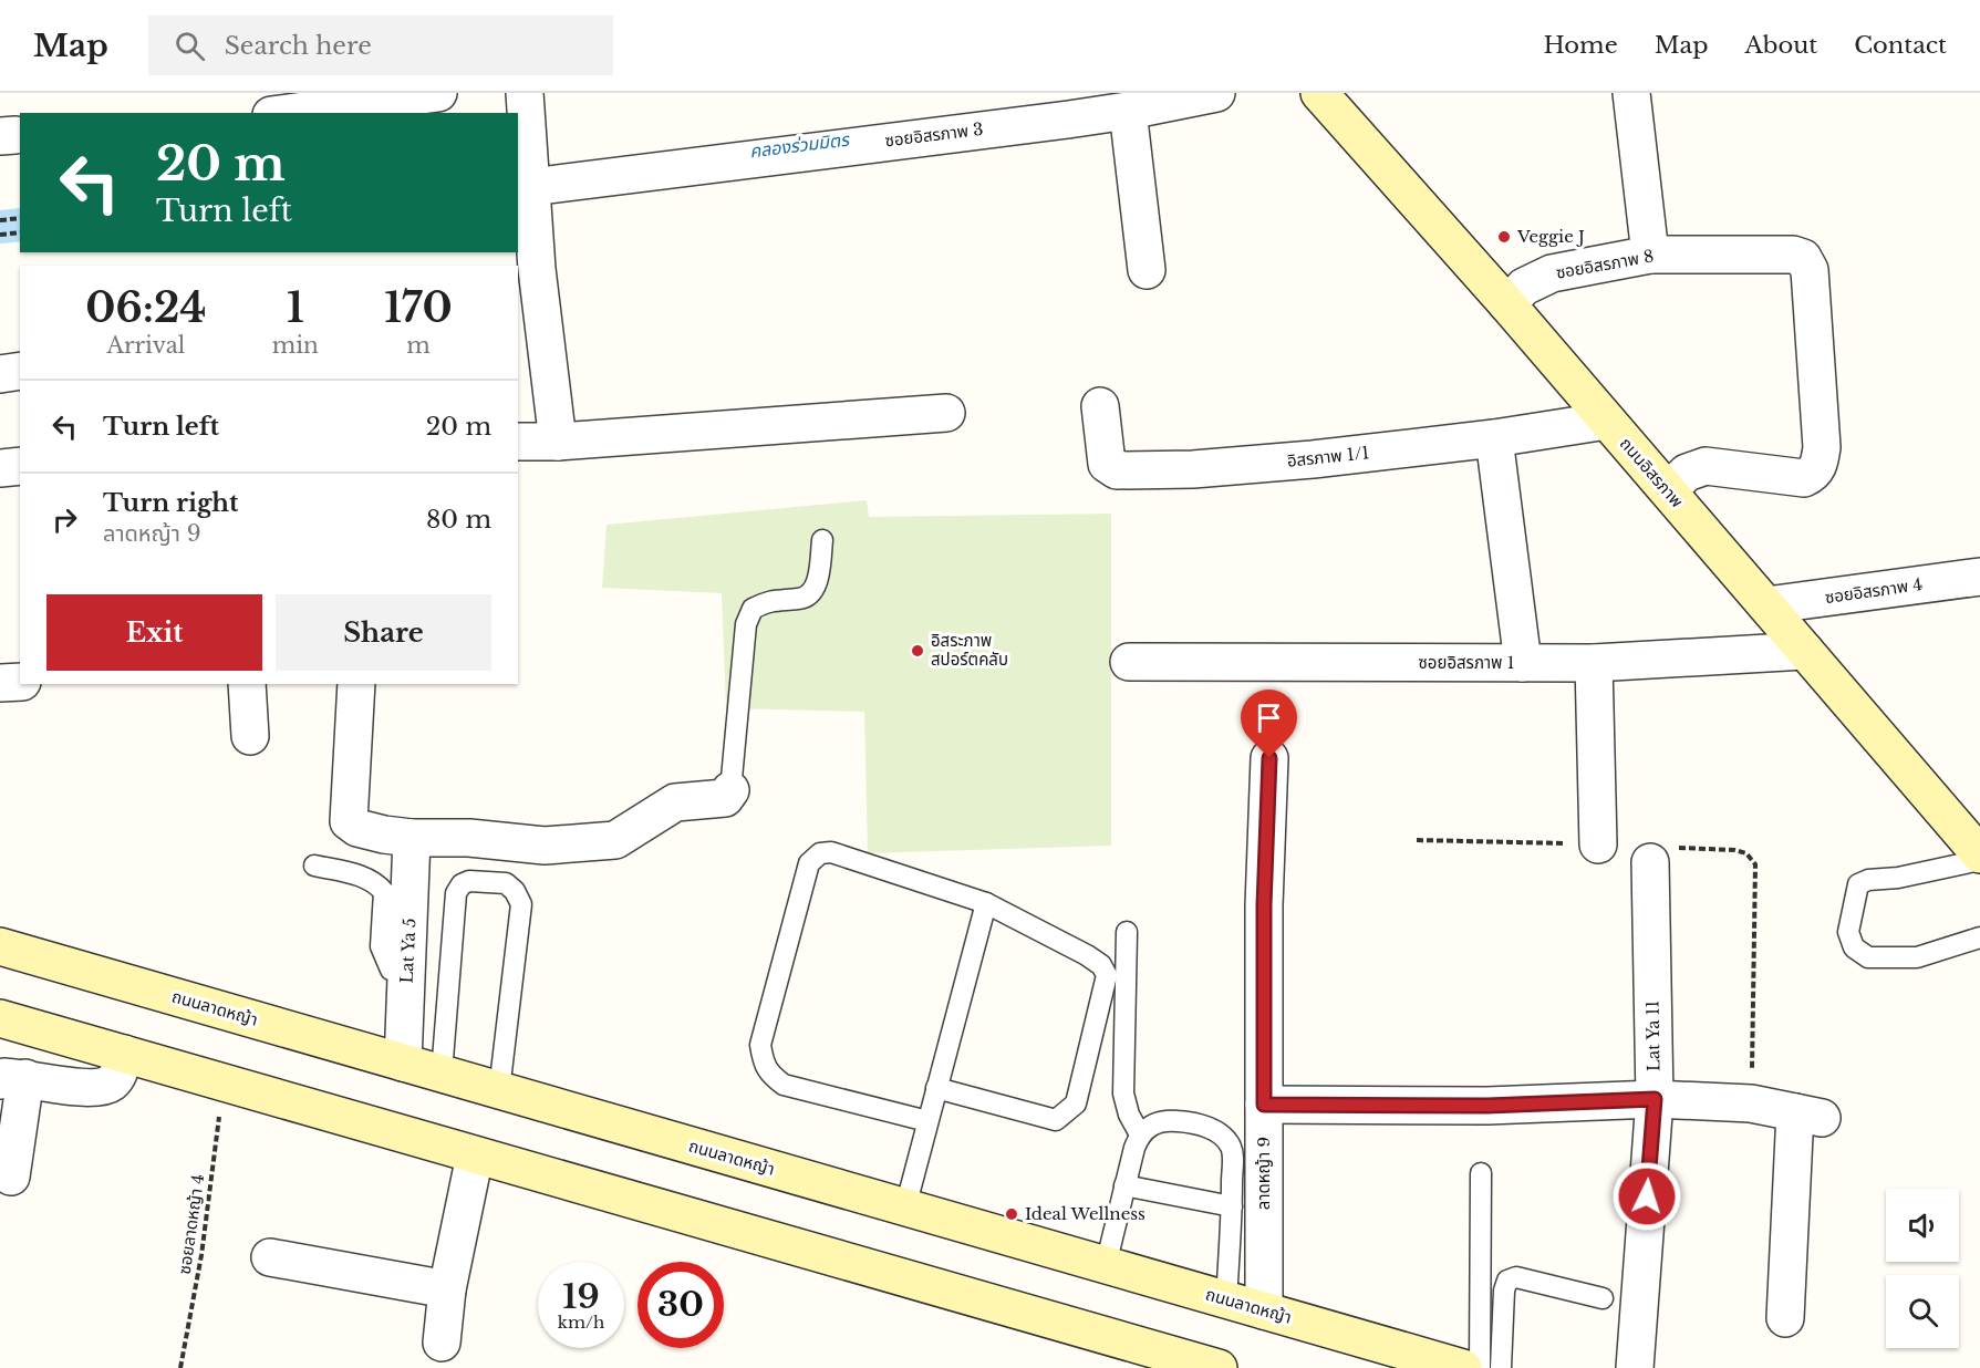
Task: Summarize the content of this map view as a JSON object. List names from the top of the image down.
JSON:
{
  "streets": {
    "main road": ["ถนนอิสรภาพ", "ถนนลาดหญ้า"],
    "street": [
      "ซอยอิสรภาพ 3",
      "ซอยอิสรภาพ 8",
      "อิสรภาพ 1/1",
      "ซอยอิสรภาพ 4",
      "ซอยอิสรภาพ 1",
      "Lat Ya 5",
      "Lat Ya 11",
      "ลาดหญ้า 9"
    ],
    "path": ["ซอยลาดหญ้า 4"]
  },
  "crossings": [
    ["ซอยอิสรภาพ 8", "ถนนอิสรภาพ"],
    ["อิสรภาพ 1/1", "ถนนอิสรภาพ"],
    ["ถนนอิสรภาพ", "ซอยอิสรภาพ 4"],
    ["ถนนอิสรภาพ", "ซอยอิสรภาพ 1"],
    ["Lat Ya 5", "ถนนลาดหญ้า"],
    ["ถนนลาดหญ้า", "ลาดหญ้า 9"]
  ],
  "water": ["คลองร่วมมิตร"],
  "places": ["Veggie J", "อิสระภาพ สปอร์ตคลับ", "Ideal Wellness"],
  "page": {
    "header": "Map",
    "search": "Search here",
    "nav": [
      "Home",
      "Map",
      "About",
      "Contact"
    ],
    "turn": ["20 m", "Turn left"],
    "eta": [
      "06:24",
      "Arrival",
      "1",
      "min",
      "170",
      "m"
    ],
    "list": [
      {
        "name": "Turn left",
        "value": "20 m"
      },
      {
        "name": "Turn right",
        "note": "ลาดหญ้า 9",
        "value": "80 m"
      }
    ],
    "buttons": ["Exit", "Share"],
    "speed": "19 km/h",
    "limit": "30"
  }
}
